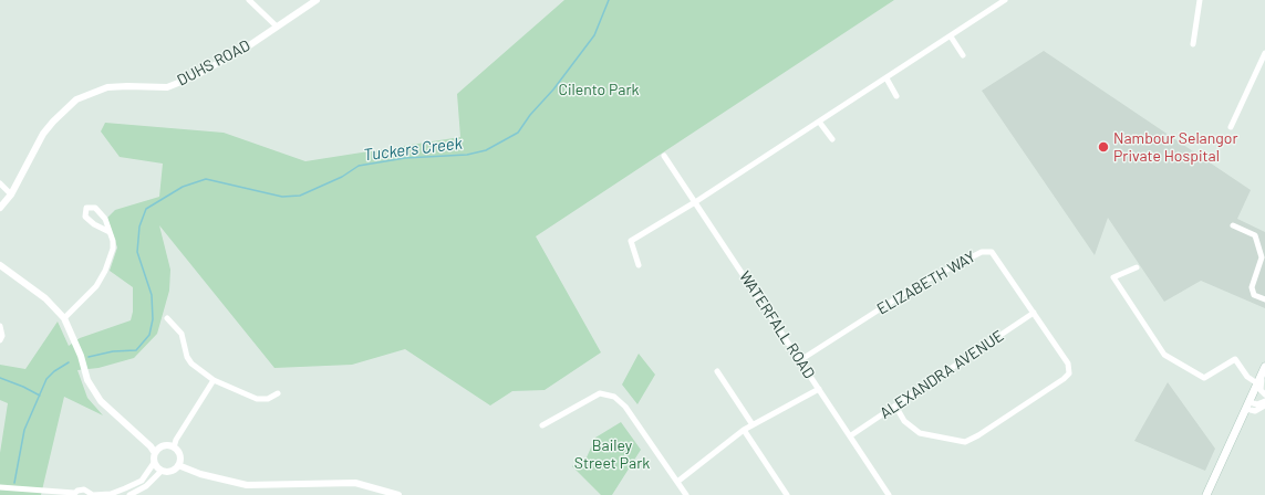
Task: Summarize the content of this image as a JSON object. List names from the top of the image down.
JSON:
{
  "streets": {
    "street": [
      "DUHS ROAD",
      "ELIZABETH WAY",
      "WATERFALL ROAD",
      "ALEXANDRA AVENUE"
    ]
  },
  "crossings": [
    ["ELIZABETH WAY", "WATERFALL ROAD"],
    ["ELIZABETH WAY", "ALEXANDRA AVENUE"],
    ["WATERFALL ROAD", "ALEXANDRA AVENUE"]
  ],
  "water": ["Tuckers Creek"],
  "parks": ["Cilento Park", "Bailey Street Park"],
  "places": ["Nambour Selangor Private Hospital"]
}
